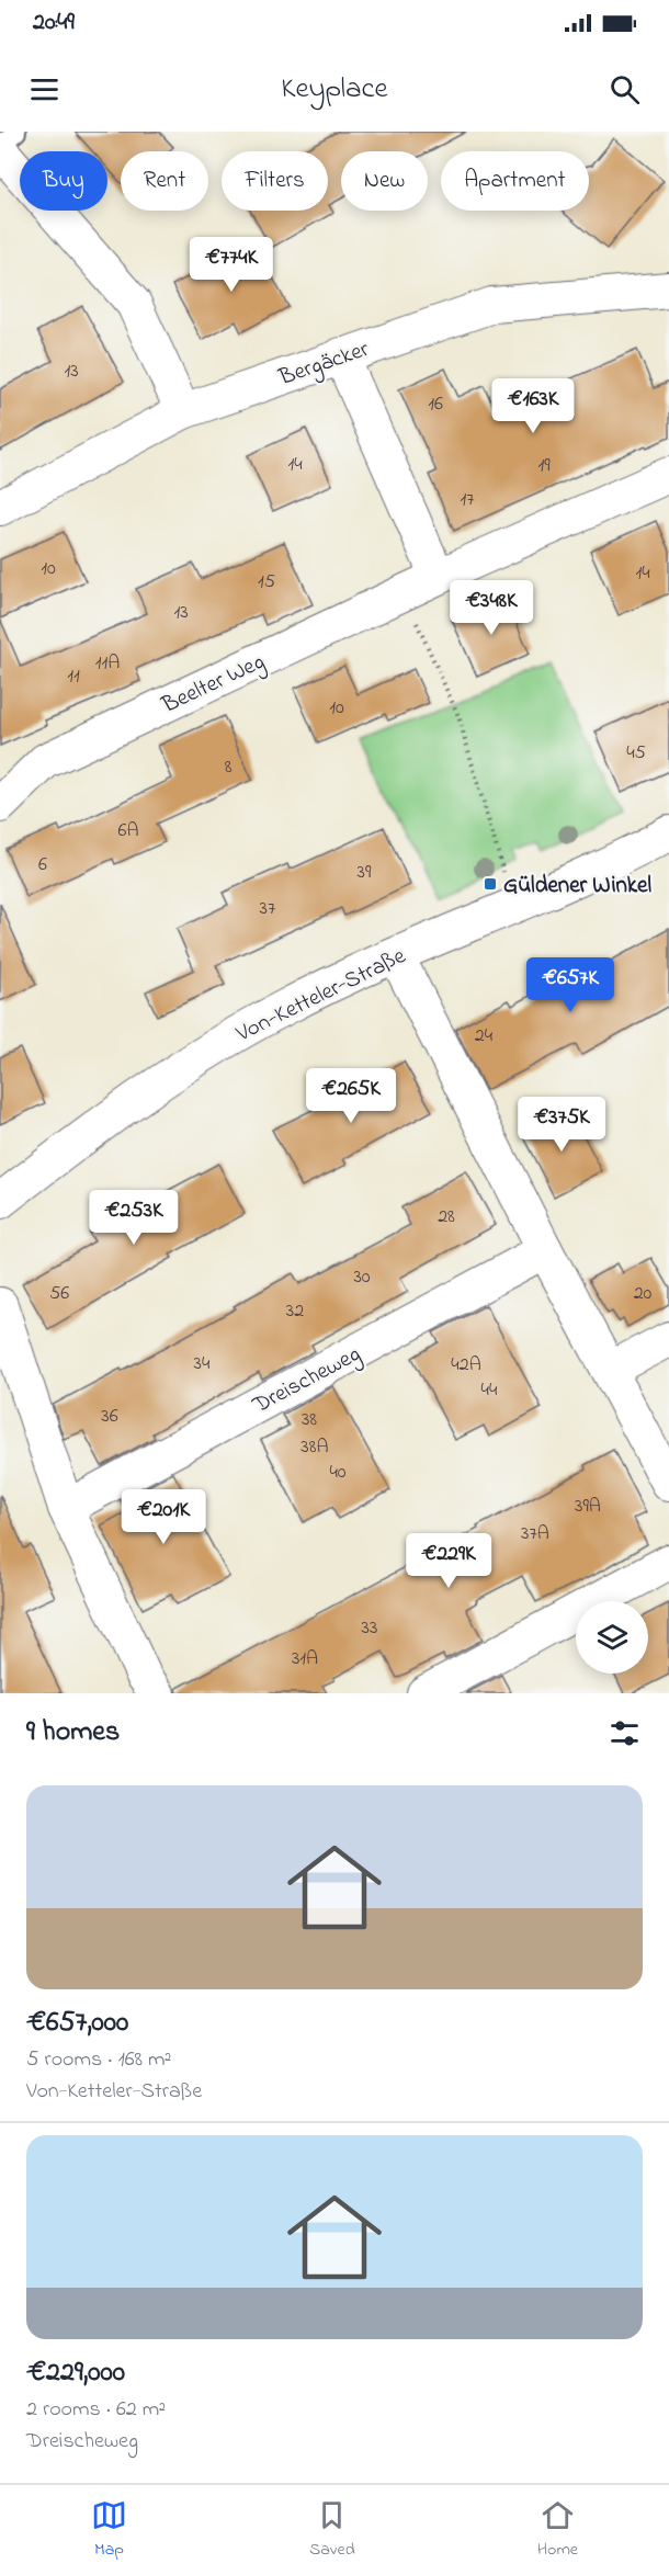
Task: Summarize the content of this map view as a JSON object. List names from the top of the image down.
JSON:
{
  "streets": {
    "street": [
      "Bergäcker",
      "Beelter Weg",
      "Von-Ketteler-Straße",
      "Dreischeweg"
    ]
  },
  "places": {
    "transit": ["Güldener Winkel"]
  },
  "house_numbers": [
    "13",
    "16",
    "14",
    "19",
    "17",
    "10",
    "14",
    "15",
    "13",
    "11A",
    "11",
    "10",
    "45",
    "8",
    "6A",
    "6",
    "39",
    "37",
    "24",
    "28",
    "30",
    "56",
    "20",
    "32",
    "34",
    "42A",
    "44",
    "36",
    "38",
    "38A",
    "40",
    "39A",
    "37A",
    "33",
    "31A"
  ],
  "page": {
    "status": "20:49",
    "header": "Keyplace",
    "chip": [
      "Buy",
      "Rent",
      "Filters",
      "New",
      "Apartment"
    ],
    "price": [
      "€774K",
      "€163K",
      "€348K",
      "€657K",
      "€265K",
      "€375K",
      "€253K",
      "€201K",
      "€229K"
    ],
    "heading": "9 homes",
    "list": [
      {
        "name": "€657,000",
        "note": "5 rooms · 168 m² · Von-Ketteler-Straße"
      },
      {
        "name": "€229,000",
        "note": "2 rooms · 62 m² · Dreischeweg"
      }
    ],
    "tabs": ["Map", "Saved", "Home"]
  }
}
